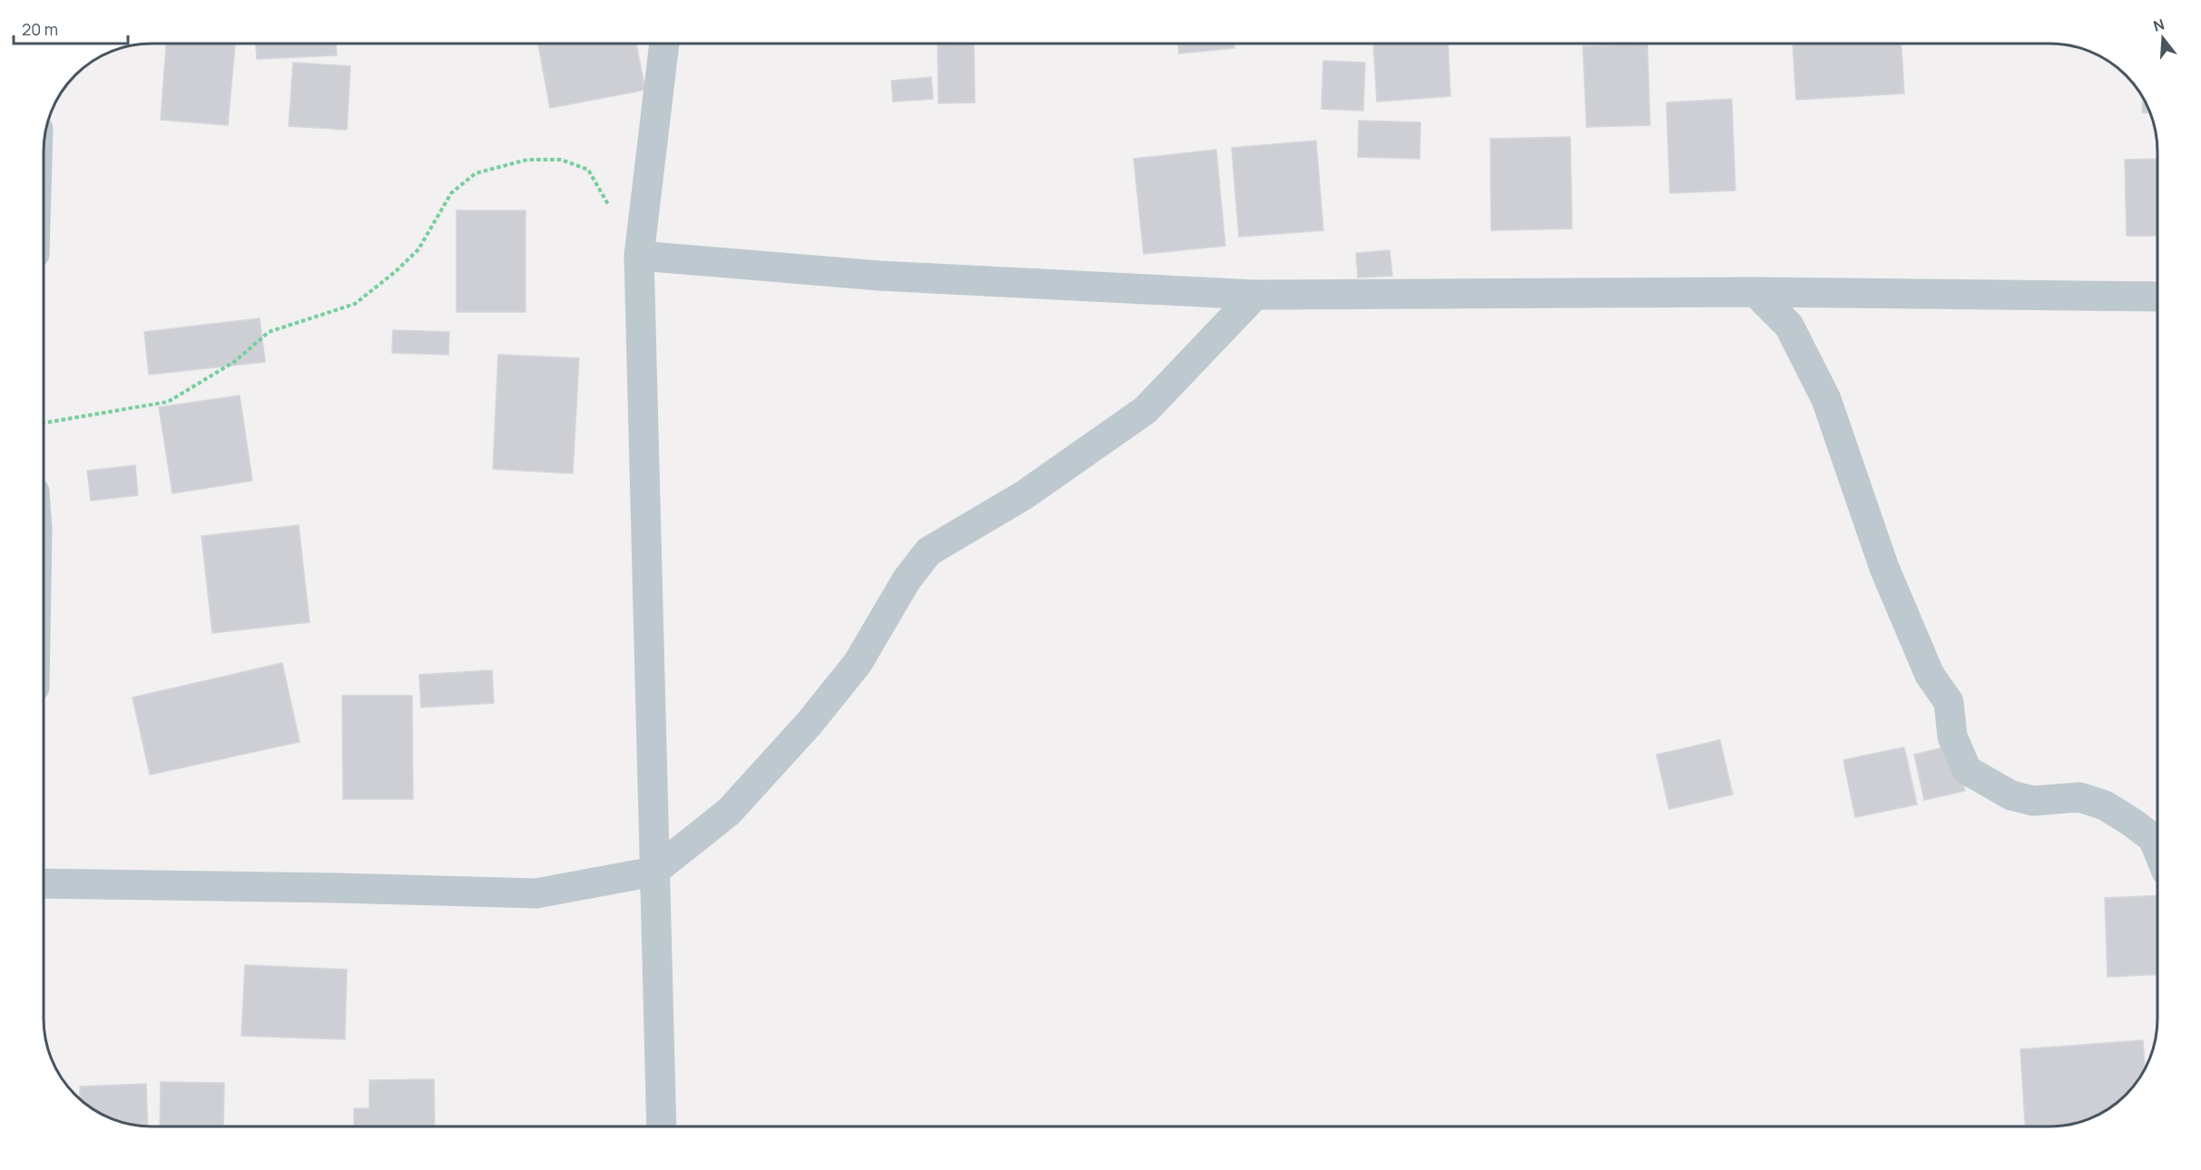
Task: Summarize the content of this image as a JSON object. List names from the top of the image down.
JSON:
{
  "scale_bar": "20 m",
  "north": "top"
}
